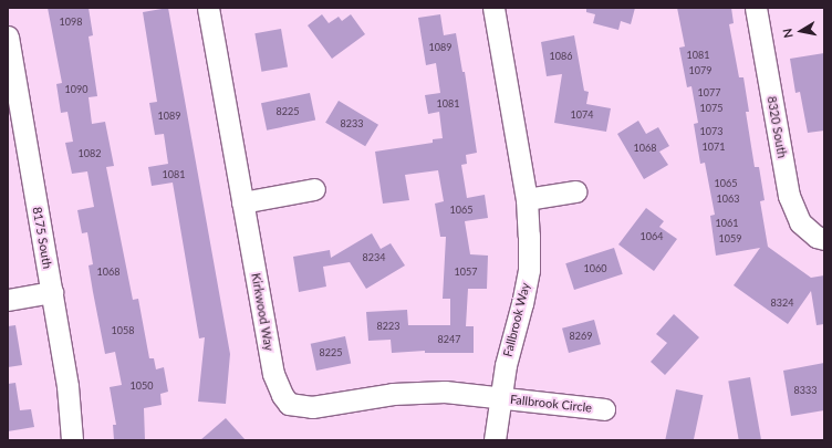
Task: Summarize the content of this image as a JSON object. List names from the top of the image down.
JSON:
{
  "streets": {
    "street": [
      "8320 South",
      "8175 South",
      "Kirkwood Way",
      "Fallbrook Way",
      "Fallbrook Circle"
    ]
  },
  "crossings": [
    ["Kirkwood Way", "Fallbrook Way"],
    ["Kirkwood Way", "Fallbrook Circle"],
    ["Fallbrook Way", "Fallbrook Circle"]
  ],
  "house_numbers": [
    "1098",
    "1089",
    "1081",
    "1086",
    "1079",
    "1090",
    "1077",
    "1081",
    "1075",
    "8225",
    "1074",
    "1089",
    "8233",
    "1073",
    "1071",
    "1068",
    "1082",
    "1081",
    "1065",
    "1063",
    "1065",
    "1061",
    "1064",
    "1059",
    "8234",
    "1060",
    "1068",
    "1057",
    "8324",
    "8223",
    "1058",
    "8269",
    "8247",
    "8225",
    "1050",
    "8333"
  ],
  "north": "left"
}
